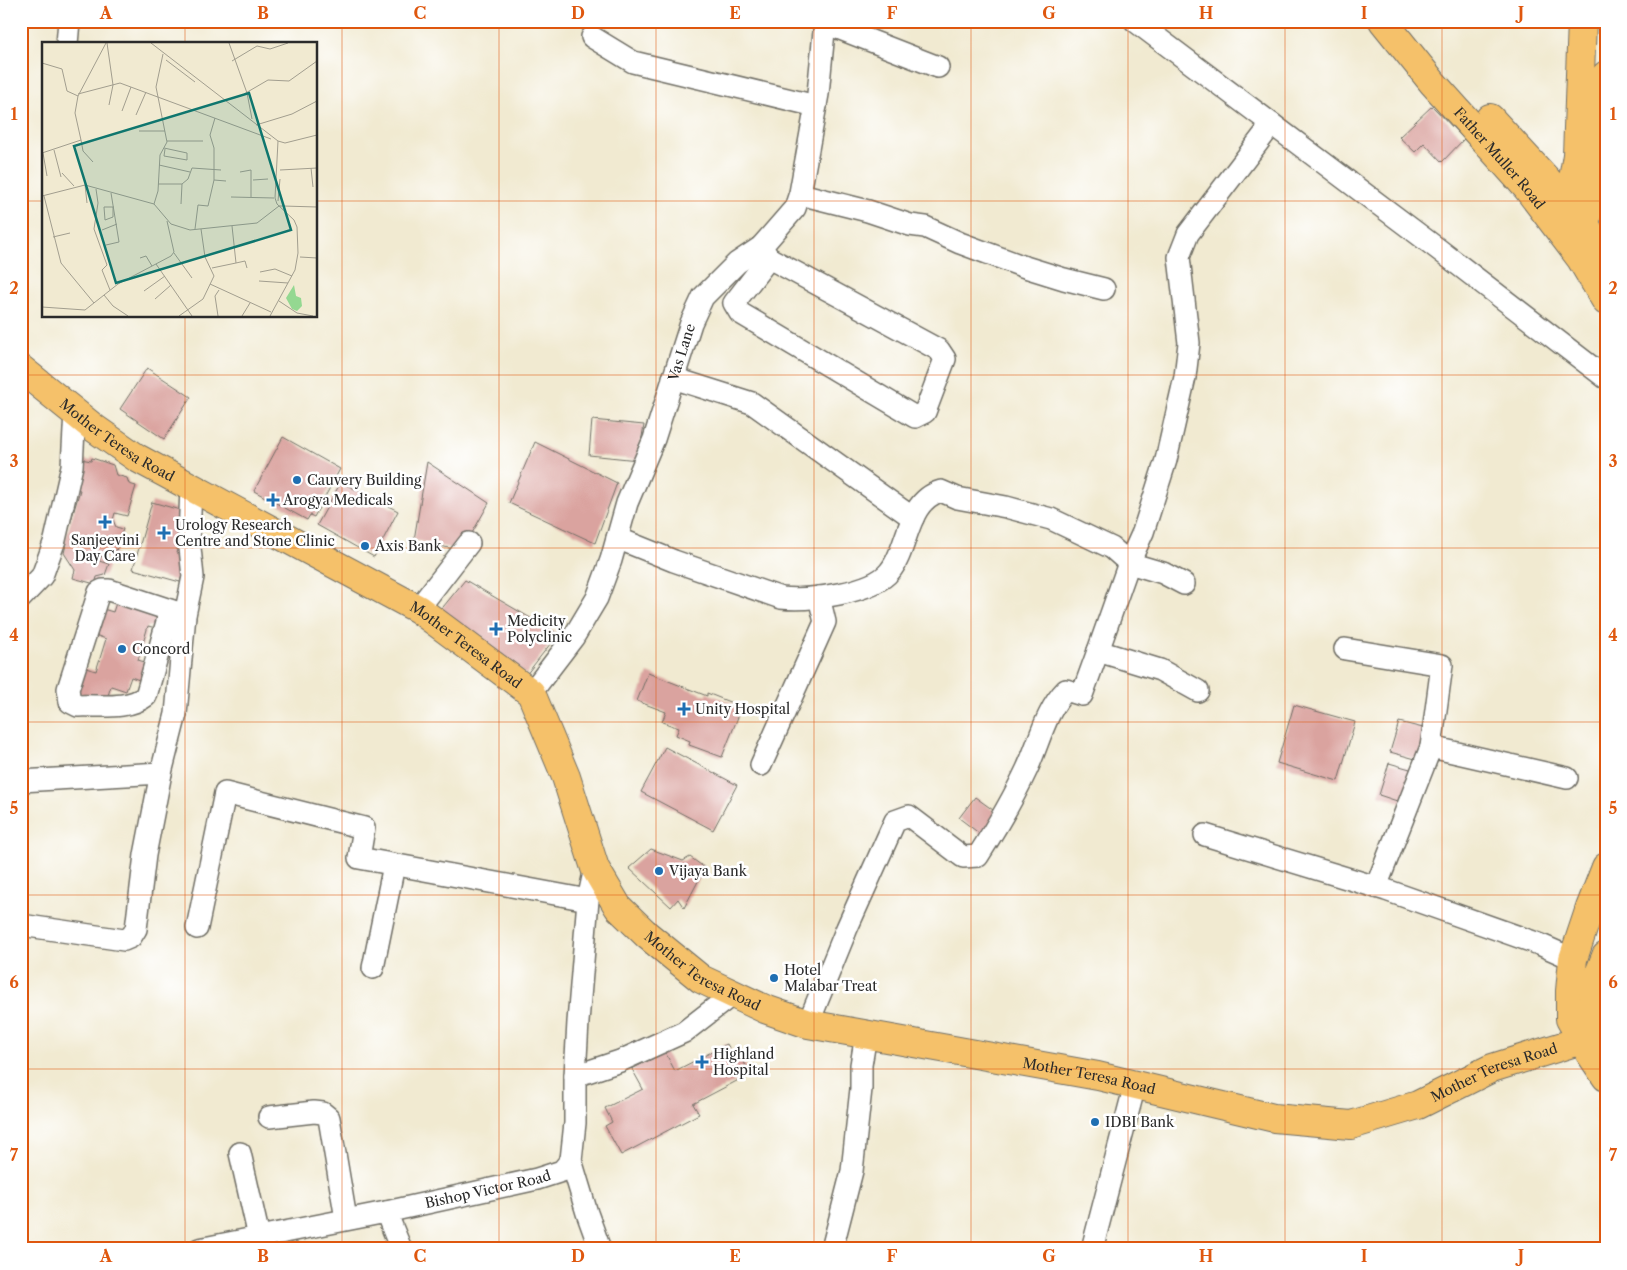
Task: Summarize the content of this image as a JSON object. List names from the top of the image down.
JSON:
{
  "streets": {
    "main road": ["Father Muller Road", "Mother Teresa Road"],
    "street": ["Vas Lane", "Bishop Victor Road"]
  },
  "crossings": [
    ["Vas Lane", "Mother Teresa Road"]
  ],
  "places": {
    "other": [
      "Cauvery Building",
      "Axis Bank",
      "Concord",
      "Vijaya Bank",
      "Hotel Malabar Treat",
      "IDBI Bank"
    ],
    "health": [
      "Arogya Medicals",
      "Sanjeevini Day Care",
      "Urology Research Centre and Stone Clinic",
      "Medicity Polyclinic",
      "Unity Hospital",
      "Highland Hospital"
    ]
  },
  "grid": {
    "columns": [
      "A",
      "B",
      "C",
      "D",
      "E",
      "F",
      "G",
      "H",
      "I",
      "J"
    ],
    "rows": [
      "1",
      "2",
      "3",
      "4",
      "5",
      "6",
      "7"
    ]
  }
}
